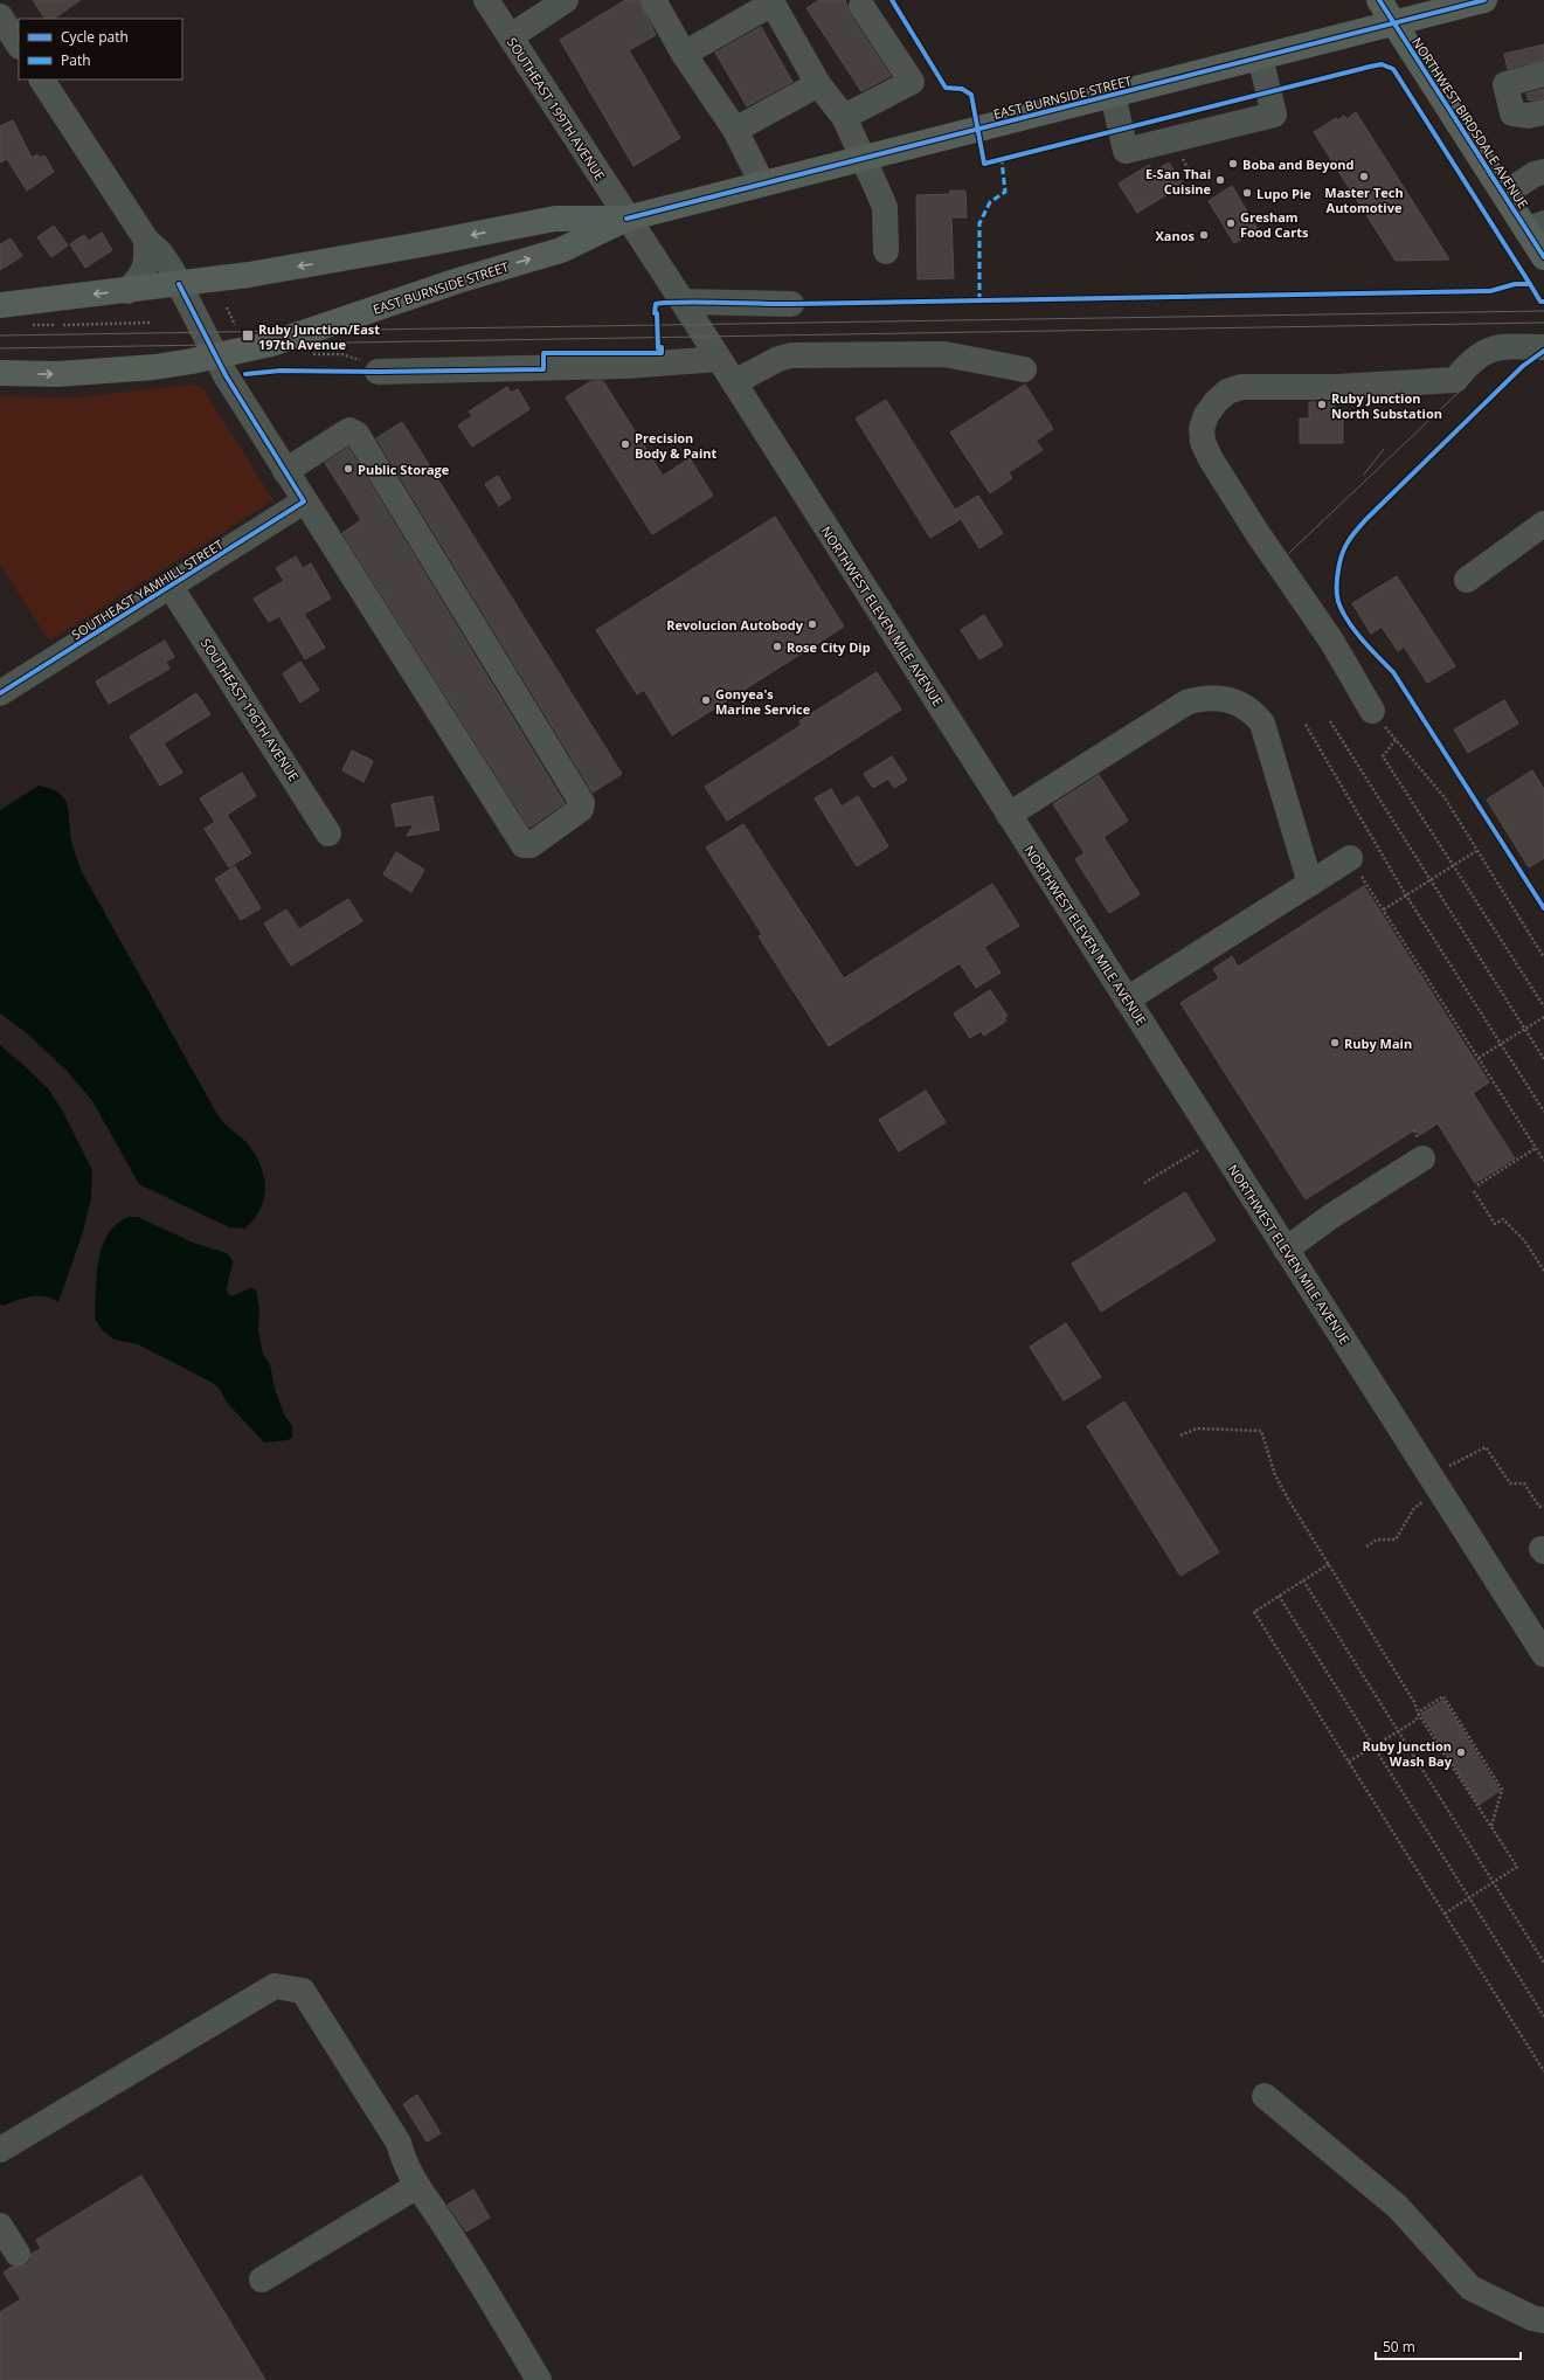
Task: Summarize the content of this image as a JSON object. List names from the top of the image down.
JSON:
{
  "streets": {
    "main road": ["EAST BURNSIDE STREET", "NORTHWEST BIRDSDALE AVENUE"],
    "street": [
      "SOUTHEAST 199TH AVENUE",
      "SOUTHEAST YAMHILL STREET",
      "NORTHWEST ELEVEN MILE AVENUE",
      "SOUTHEAST 196TH AVENUE"
    ]
  },
  "crossings": [
    ["EAST BURNSIDE STREET", "SOUTHEAST 199TH AVENUE"],
    ["EAST BURNSIDE STREET", "NORTHWEST BIRDSDALE AVENUE"],
    ["EAST BURNSIDE STREET", "NORTHWEST ELEVEN MILE AVENUE"],
    ["SOUTHEAST 199TH AVENUE", "NORTHWEST ELEVEN MILE AVENUE"],
    ["SOUTHEAST YAMHILL STREET", "SOUTHEAST 196TH AVENUE"]
  ],
  "places": {
    "other": [
      "Boba and Beyond",
      "Master Tech Automotive",
      "E-San Thai Cuisine",
      "Lupo Pie",
      "Gresham Food Carts",
      "Xanos",
      "Ruby Junction North Substation",
      "Precision Body & Paint",
      "Public Storage",
      "Revolucion Autobody",
      "Rose City Dip",
      "Gonyea's Marine Service",
      "Ruby Main",
      "Ruby Junction Wash Bay"
    ],
    "transit": ["Ruby Junction/East 197th Avenue"]
  },
  "legend": ["Cycle path", "Path"],
  "scale_bar": "50 m"
}
